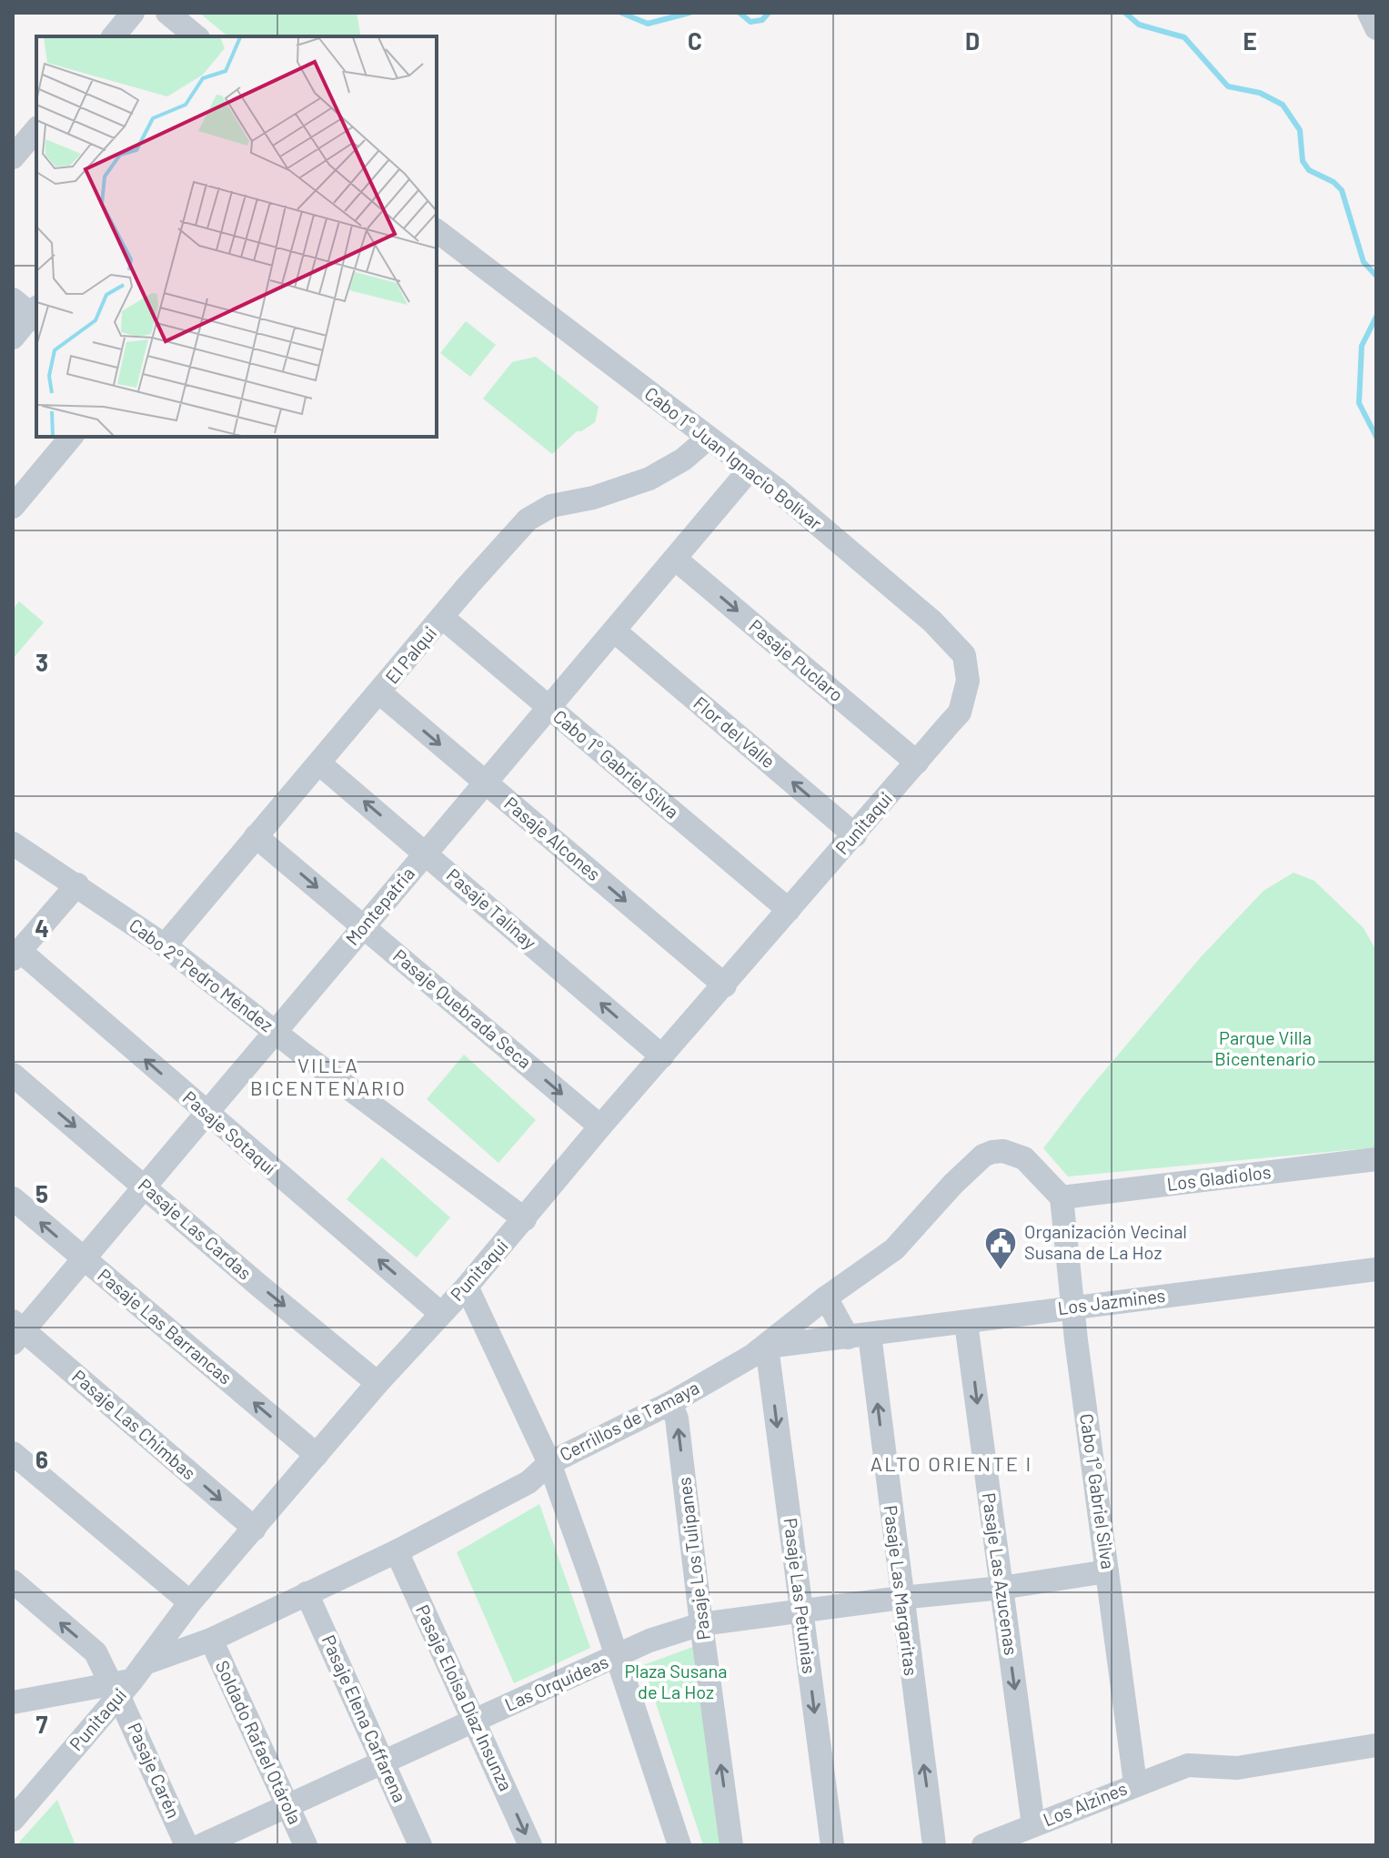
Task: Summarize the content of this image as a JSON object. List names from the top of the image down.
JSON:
{
  "streets": {
    "street": [
      "Cabo 1° Juan Ignacio Bolívar",
      "El Palqui",
      "Pasaje Puclaro",
      "Flor del Valle",
      "Cabo 1° Gabriel Silva",
      "Punitaqui",
      "Pasaje Alcones",
      "Montepatria",
      "Pasaje Talinay",
      "Cabo 2° Pedro Méndez",
      "Pasaje Quebrada Seca",
      "Pasaje Sotaquí",
      "Los Gladiolos",
      "Pasaje Las Cardas",
      "Los Jazmines",
      "Pasaje Las Barrancas",
      "Cerrillos de Tamaya",
      "Pasaje Las Chimbas",
      "Pasaje Los Tulipanes",
      "Pasaje Las Azucenas",
      "Pasaje Las Margaritas",
      "Pasaje Las Petunias",
      "Las Orquídeas",
      "Pasaje Eloísa Díaz Insunza",
      "Pasaje Elena Caffarena",
      "Soldado Rafael Otárola",
      "Pasaje Carén",
      "Los Alzines"
    ]
  },
  "crossings": [
    ["Cabo 1° Juan Ignacio Bolívar", "El Palqui"],
    ["Cabo 1° Juan Ignacio Bolívar", "Punitaqui"],
    ["Cabo 1° Juan Ignacio Bolívar", "Montepatria"],
    ["El Palqui", "Cabo 1° Gabriel Silva"],
    ["El Palqui", "Pasaje Alcones"],
    ["El Palqui", "Pasaje Talinay"],
    ["El Palqui", "Cabo 2° Pedro Méndez"],
    ["El Palqui", "Pasaje Quebrada Seca"],
    ["Pasaje Puclaro", "Punitaqui"],
    ["Pasaje Puclaro", "Montepatria"],
    ["Flor del Valle", "Punitaqui"],
    ["Flor del Valle", "Montepatria"],
    ["Cabo 1° Gabriel Silva", "Punitaqui"],
    ["Cabo 1° Gabriel Silva", "Montepatria"],
    ["Cabo 1° Gabriel Silva", "Los Gladiolos"],
    ["Cabo 1° Gabriel Silva", "Los Jazmines"],
    ["Cabo 1° Gabriel Silva", "Cerrillos de Tamaya"],
    ["Cabo 1° Gabriel Silva", "Las Orquídeas"],
    ["Cabo 1° Gabriel Silva", "Los Alzines"],
    ["Punitaqui", "Pasaje Alcones"],
    ["Punitaqui", "Pasaje Talinay"],
    ["Punitaqui", "Cabo 2° Pedro Méndez"],
    ["Punitaqui", "Pasaje Quebrada Seca"],
    ["Punitaqui", "Pasaje Sotaquí"],
    ["Punitaqui", "Pasaje Las Cardas"],
    ["Punitaqui", "Pasaje Las Barrancas"],
    ["Punitaqui", "Cerrillos de Tamaya"],
    ["Punitaqui", "Pasaje Las Chimbas"],
    ["Punitaqui", "Pasaje Carén"],
    ["Pasaje Alcones", "Montepatria"],
    ["Montepatria", "Pasaje Talinay"],
    ["Montepatria", "Cabo 2° Pedro Méndez"],
    ["Montepatria", "Pasaje Quebrada Seca"],
    ["Montepatria", "Pasaje Sotaquí"],
    ["Montepatria", "Pasaje Las Cardas"],
    ["Montepatria", "Pasaje Las Barrancas"],
    ["Montepatria", "Pasaje Las Chimbas"],
    ["Los Gladiolos", "Cerrillos de Tamaya"],
    ["Los Jazmines", "Cerrillos de Tamaya"],
    ["Los Jazmines", "Pasaje Las Azucenas"],
    ["Los Jazmines", "Pasaje Las Margaritas"],
    ["Los Jazmines", "Pasaje Las Petunias"],
    ["Cerrillos de Tamaya", "Pasaje Los Tulipanes"],
    ["Cerrillos de Tamaya", "Pasaje Las Petunias"],
    ["Cerrillos de Tamaya", "Pasaje Eloísa Díaz Insunza"],
    ["Cerrillos de Tamaya", "Pasaje Elena Caffarena"],
    ["Cerrillos de Tamaya", "Soldado Rafael Otárola"],
    ["Cerrillos de Tamaya", "Pasaje Carén"],
    ["Pasaje Los Tulipanes", "Las Orquídeas"],
    ["Pasaje Las Azucenas", "Las Orquídeas"],
    ["Pasaje Las Azucenas", "Los Alzines"],
    ["Pasaje Las Margaritas", "Las Orquídeas"],
    ["Pasaje Las Petunias", "Las Orquídeas"],
    ["Las Orquídeas", "Pasaje Eloísa Díaz Insunza"],
    ["Las Orquídeas", "Pasaje Elena Caffarena"],
    ["Las Orquídeas", "Soldado Rafael Otárola"]
  ],
  "one_way": [
    "Pasaje Puclaro",
    "Flor del Valle",
    "Pasaje Alcones",
    "Pasaje Talinay",
    "Pasaje Quebrada Seca",
    "Pasaje Sotaquí",
    "Pasaje Las Cardas",
    "Pasaje Las Azucenas",
    "Pasaje Las Margaritas"
  ],
  "districts": ["VILLA BICENTENARIO", "ALTO ORIENTE I"],
  "parks": ["Parque Villa Bicentenario", "Plaza Susana de La Hoz"],
  "places": {
    "public building": ["Organización Vecinal Susana de La Hoz"]
  },
  "grid": {
    "columns": ["C", "D", "E"],
    "rows": [
      "3",
      "4",
      "5",
      "6",
      "7"
    ]
  }
}
